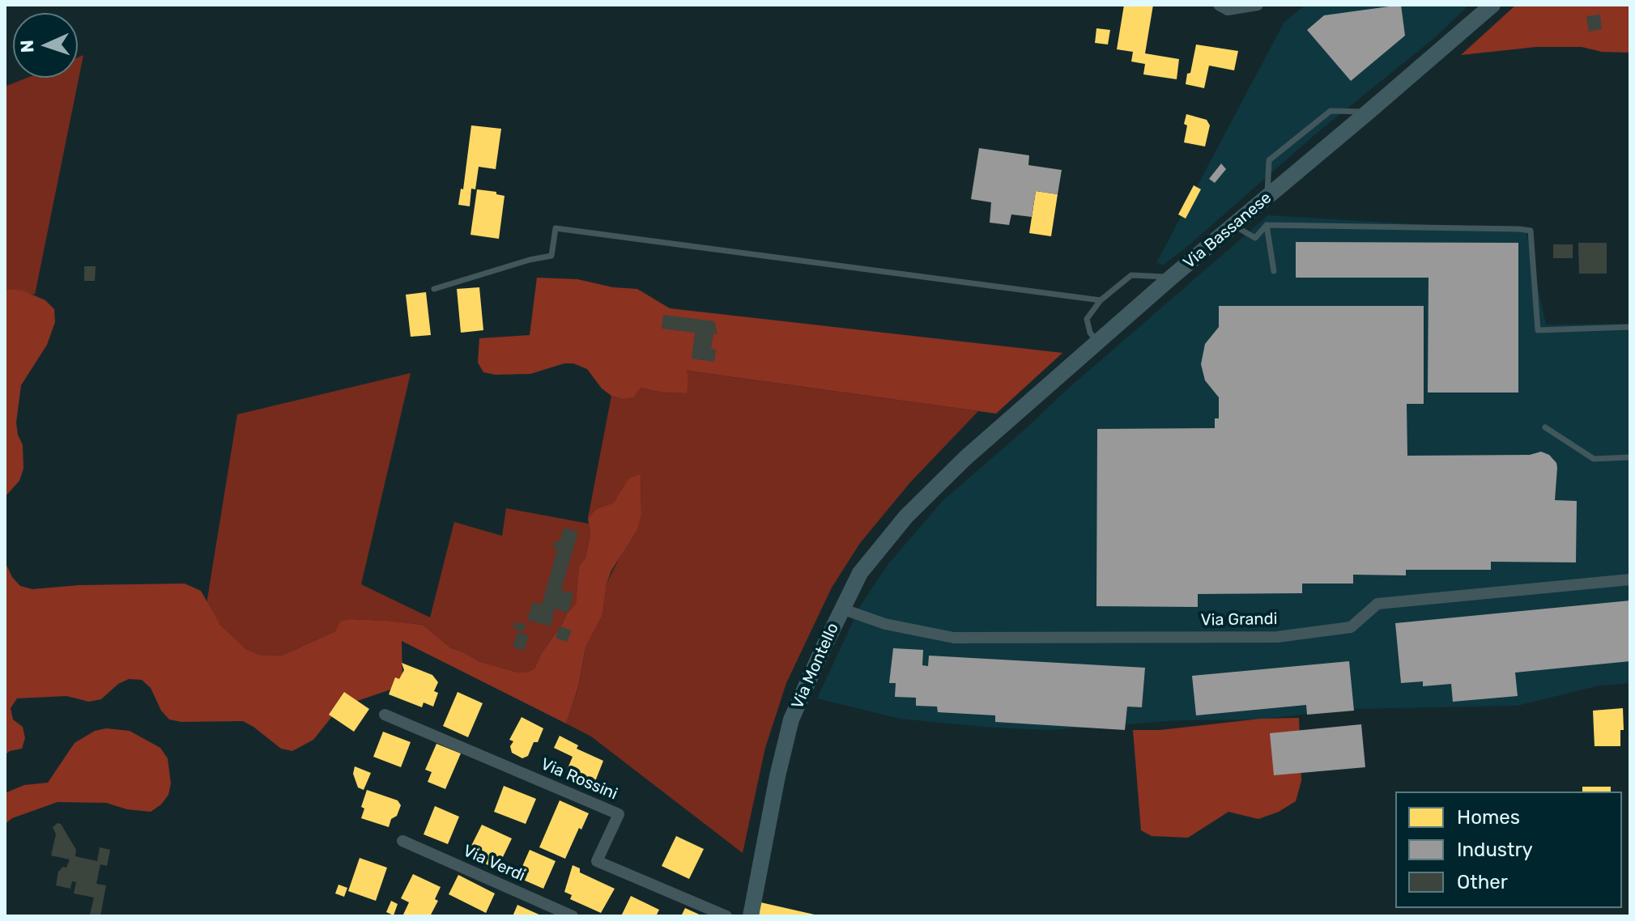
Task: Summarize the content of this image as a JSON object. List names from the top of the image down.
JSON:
{
  "streets": {
    "main road": ["Via Bassanese", "Via Montello"],
    "street": ["Via Grandi", "Via Rossini", "Via Verdi"]
  },
  "crossings": [
    ["Via Bassanese", "Via Montello"],
    ["Via Grandi", "Via Montello"]
  ],
  "legend": ["Homes", "Industry", "Other"],
  "north": "left"
}
